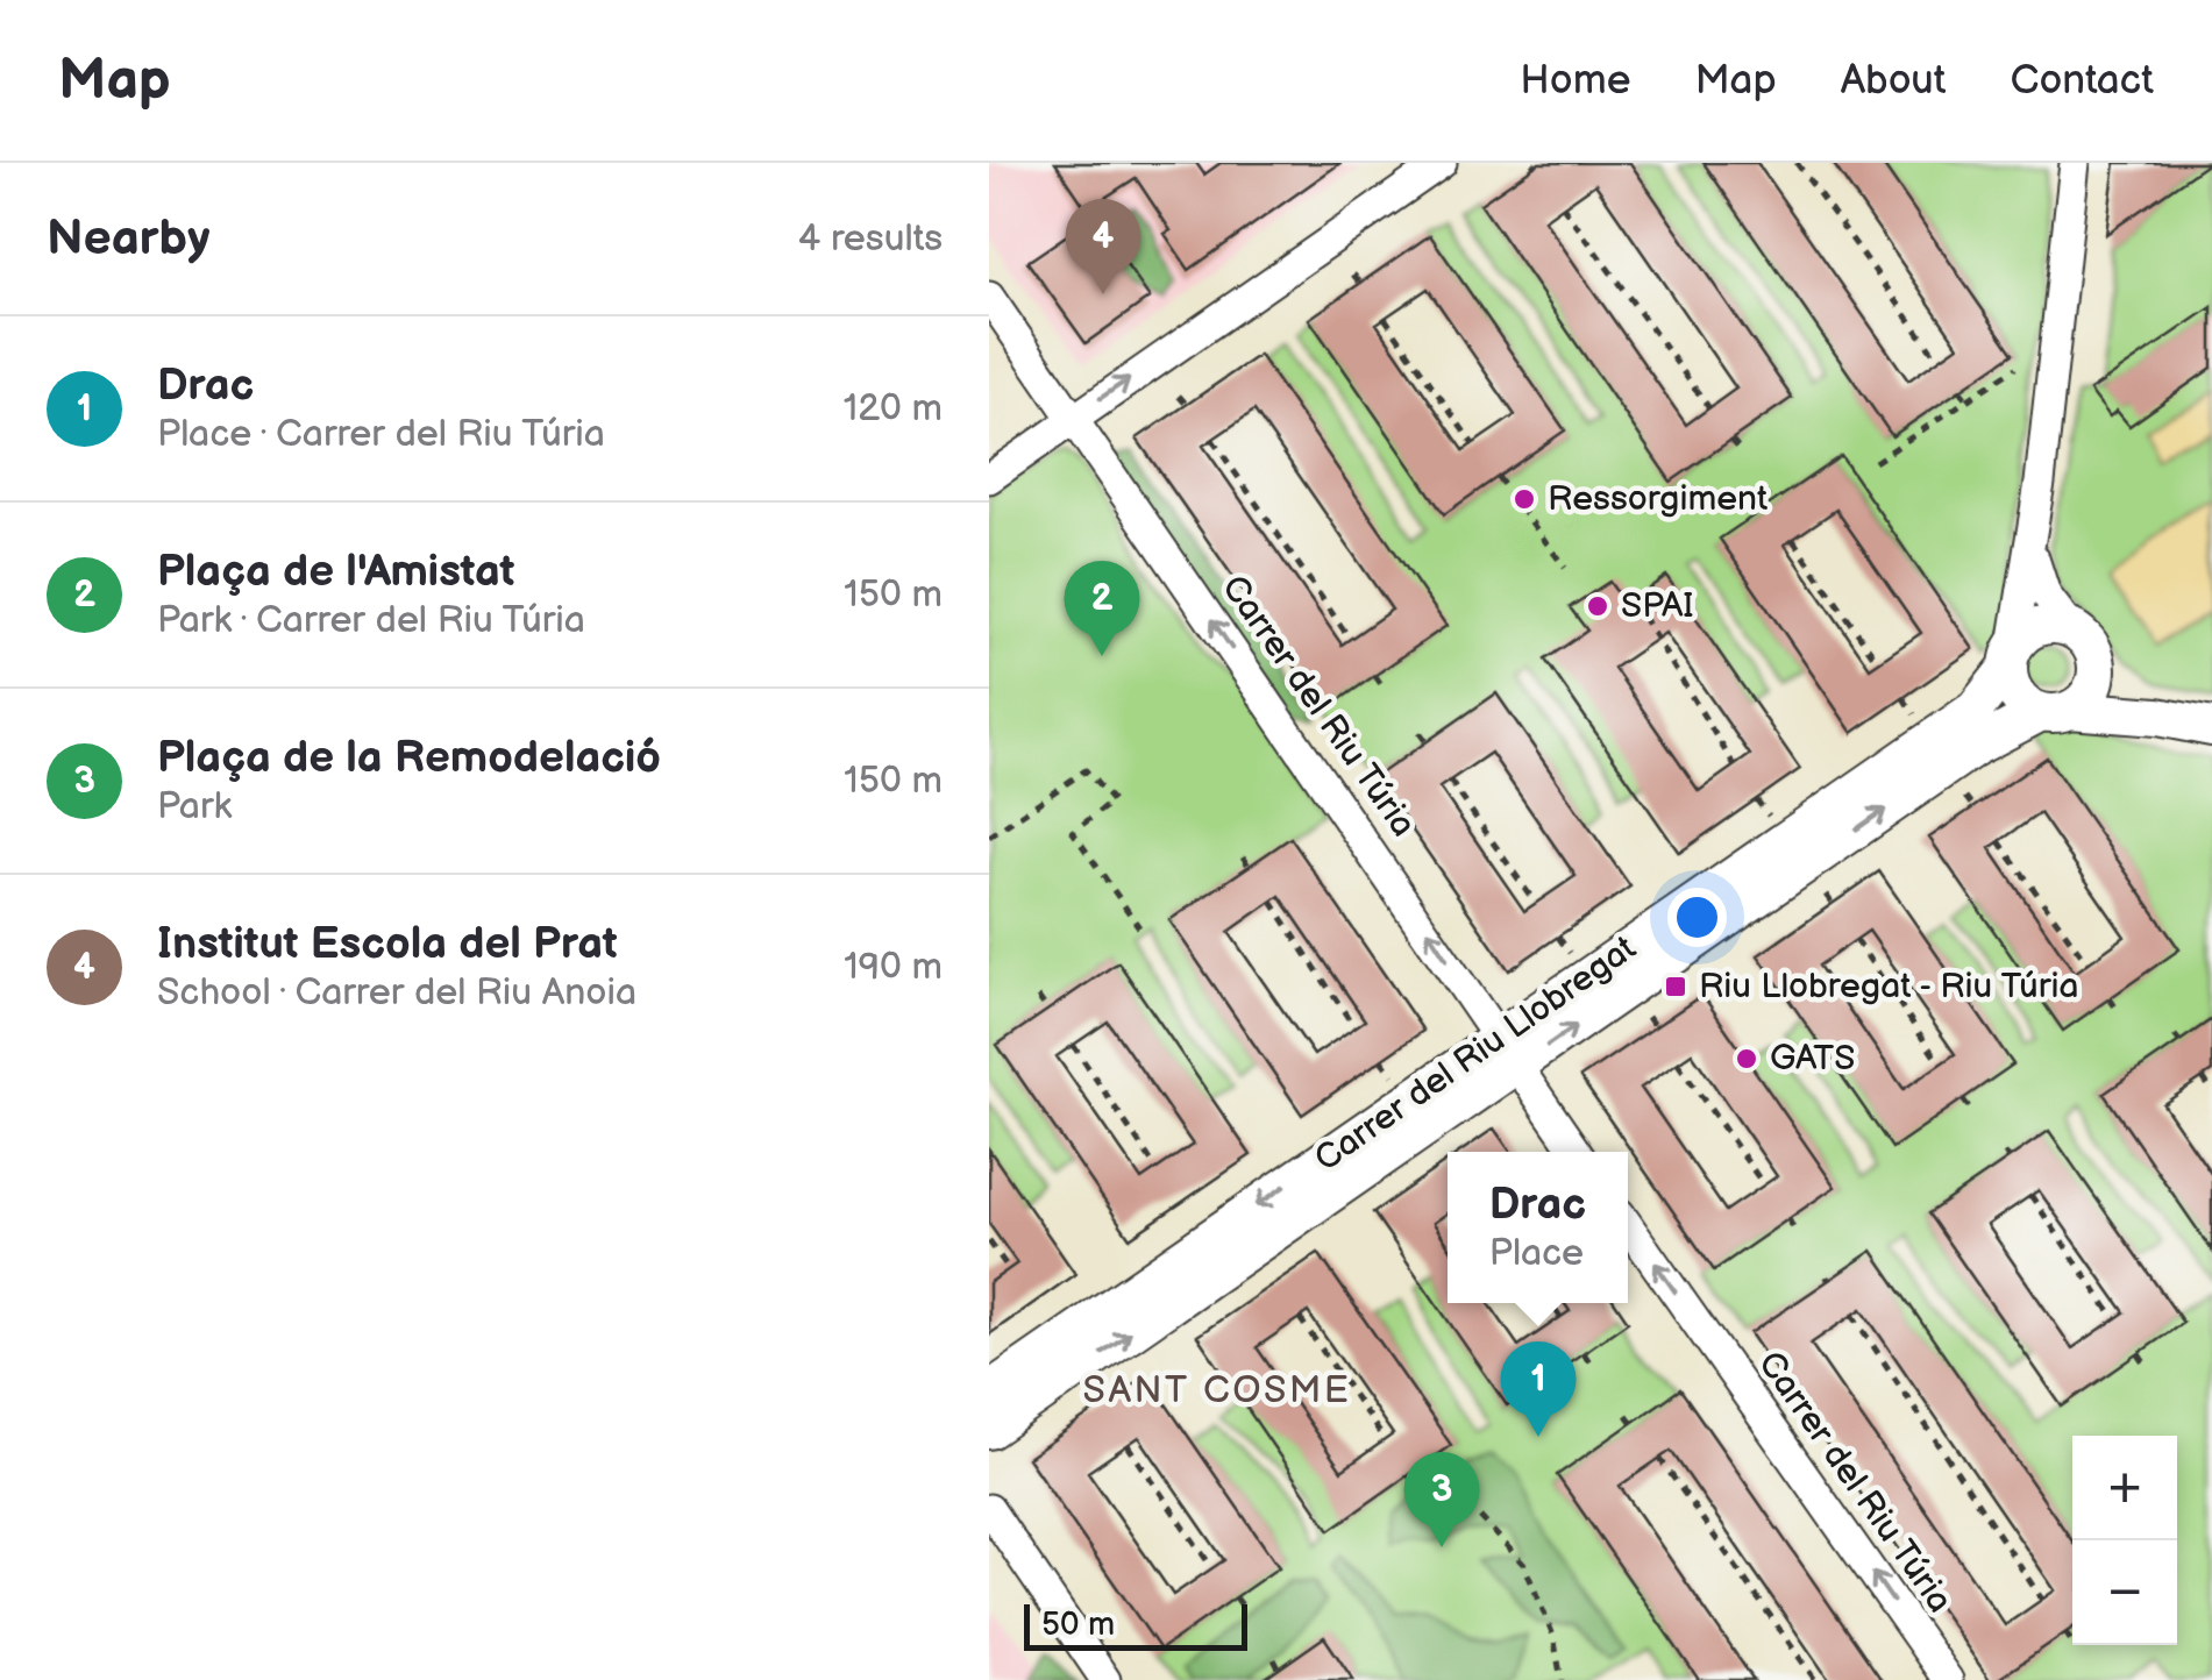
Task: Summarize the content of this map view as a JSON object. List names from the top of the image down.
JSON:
{
  "streets": {
    "street": ["Carrer del Riu Túria", "Carrer del Riu Llobregat"]
  },
  "crossings": [
    ["Carrer del Riu Túria", "Carrer del Riu Llobregat"]
  ],
  "one_way": ["Carrer del Riu Túria"],
  "districts": ["SANT COSME"],
  "places": {
    "other": ["Ressorgiment", "SPAI", "GATS"],
    "transit": ["Riu Llobregat - Riu Túria"]
  },
  "scale_bar": "50 m",
  "page": {
    "header": "Map",
    "nav": [
      "Home",
      "Map",
      "About",
      "Contact"
    ],
    "heading": ["Nearby", "4 results"],
    "pins": [
      "4",
      "2",
      "1",
      "3"
    ],
    "list": [
      {
        "mark": "1",
        "name": "Drac",
        "note": "Place · Carrer del Riu Túria",
        "value": "120 m"
      },
      {
        "mark": "2",
        "name": "Plaça de l'Amistat",
        "note": "Park · Carrer del Riu Túria",
        "value": "150 m"
      },
      {
        "mark": "3",
        "name": "Plaça de la Remodelació",
        "note": "Park",
        "value": "150 m"
      },
      {
        "mark": "4",
        "name": "Institut Escola del Prat",
        "note": "School · Carrer del Riu Anoia",
        "value": "190 m"
      }
    ],
    "popup": ["Drac", "Place"],
    "map_buttons": ["+", "−"],
    "scale": "50 m"
  }
}
